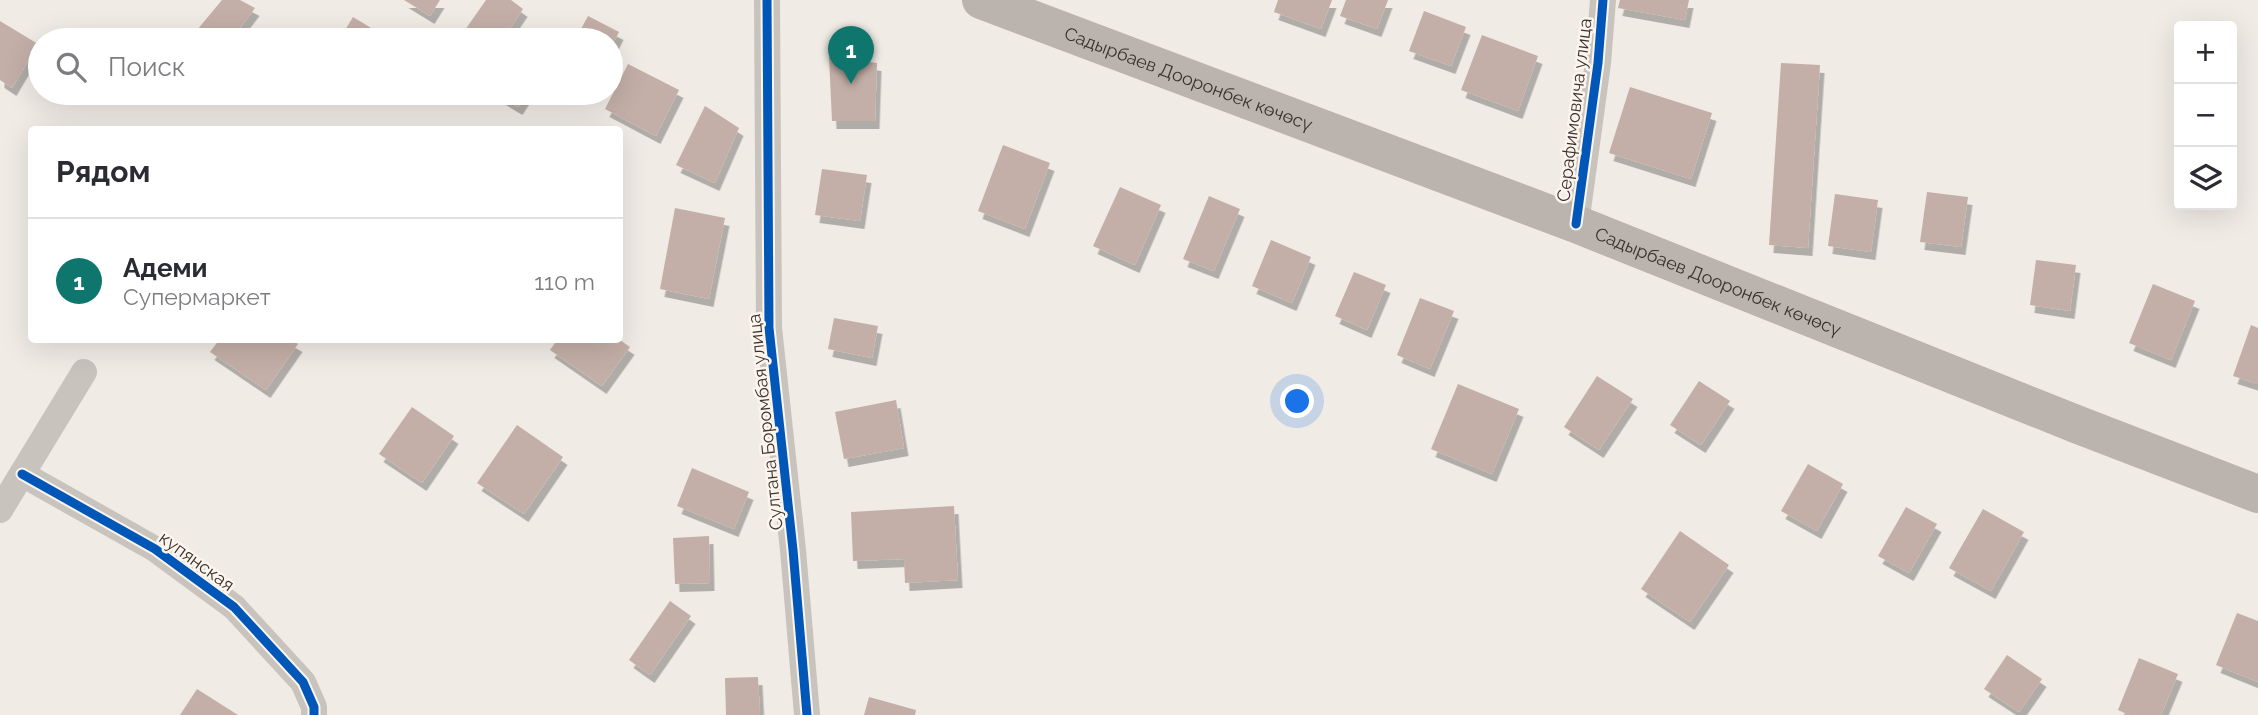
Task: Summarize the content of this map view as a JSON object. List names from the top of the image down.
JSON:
{
  "streets": {
    "main road": ["Садырбаев Дооронбек көчөсү"],
    "street": ["Серафимовича улица", "Султана Боромбая улица", "купянская"]
  },
  "crossings": [
    ["Садырбаев Дооронбек көчөсү", "Серафимовича улица"]
  ],
  "page": {
    "map_buttons": ["+", "−"],
    "pins": "1",
    "search": "Поиск",
    "heading": "Рядом",
    "list": [
      {
        "mark": "1",
        "name": "Адеми",
        "note": "Супермаркет",
        "value": "110 m"
      }
    ]
  }
}
